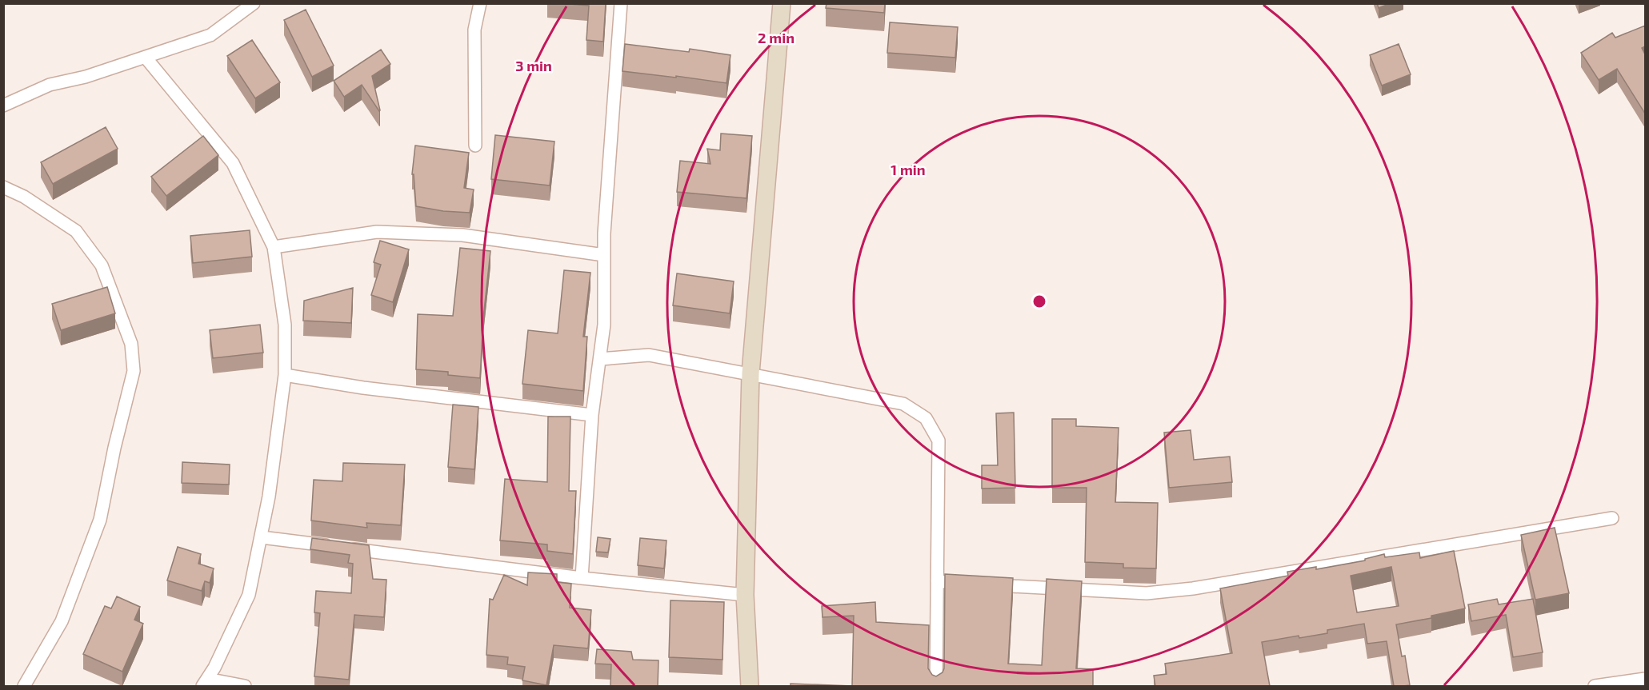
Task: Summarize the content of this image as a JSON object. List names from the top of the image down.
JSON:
{
  "rings": ["2 min", "3 min", "1 min"]
}
